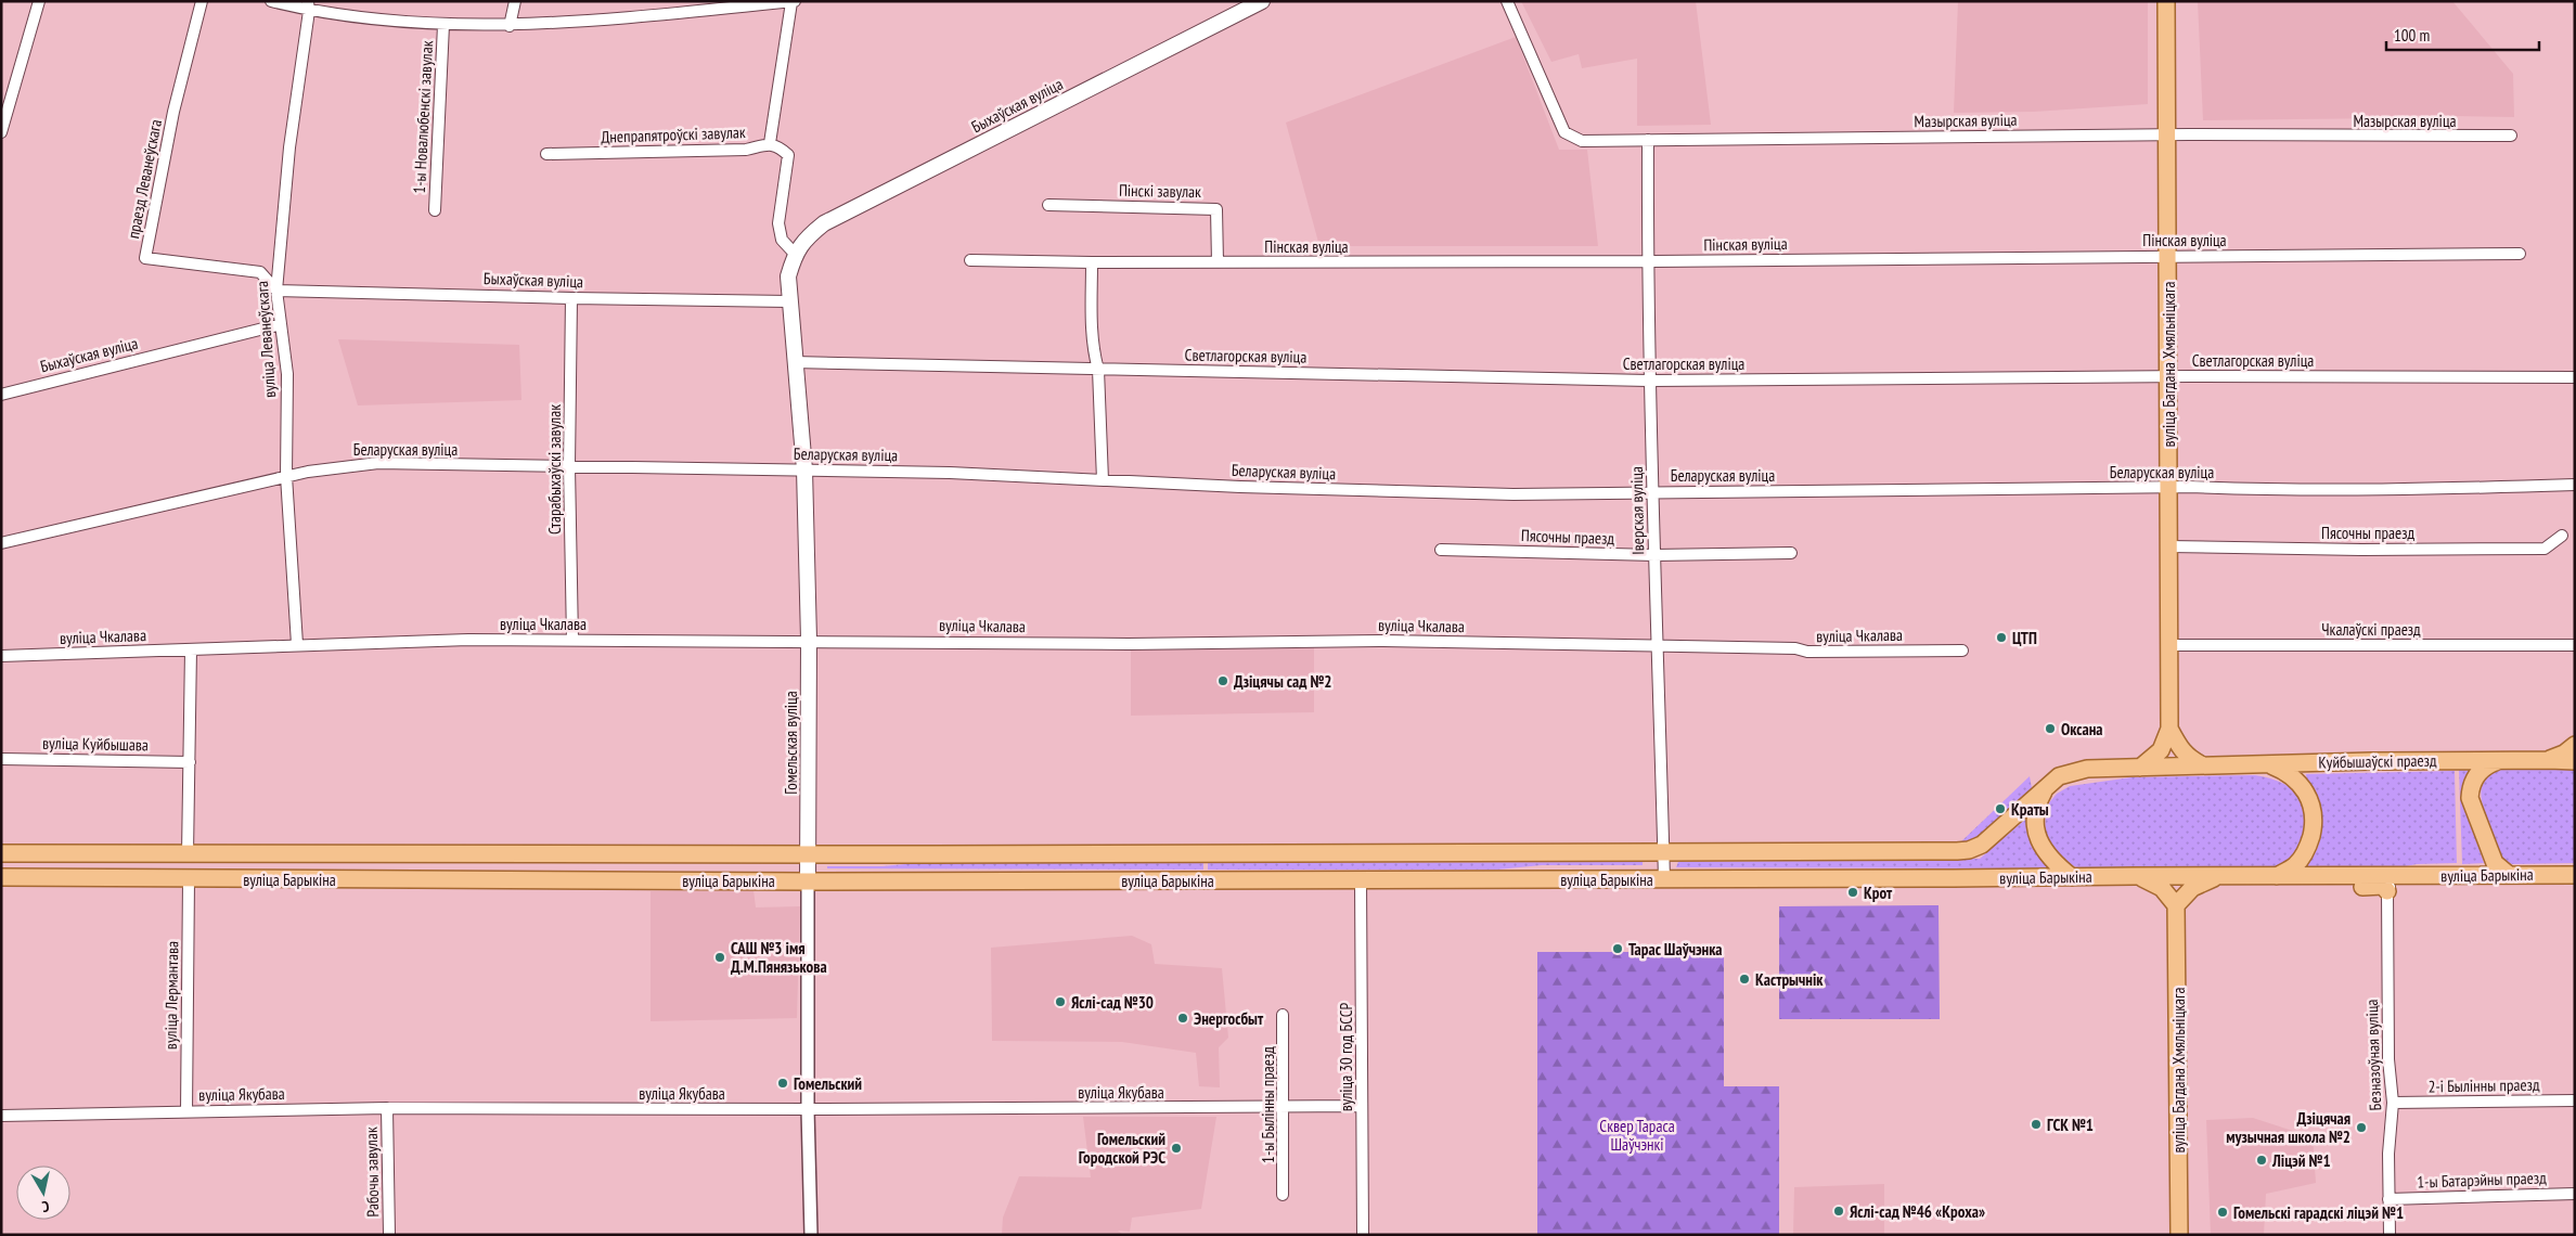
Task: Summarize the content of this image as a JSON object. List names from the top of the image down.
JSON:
{
  "streets": {
    "main road": [
      "Быхаўская вуліца",
      "вуліца Багдана Хмяльніцкага",
      "Гомельская вуліца",
      "Куйбышаўскі праезд",
      "вуліца Барыкіна"
    ],
    "street": [
      "1-ы Новалюбенскі завулак",
      "Мазырская вуліца",
      "Днепрапятроўскі завулак",
      "праезд Леванеўскага",
      "Пінскі завулак",
      "Пінская вуліца",
      "вуліца Леванеўскага",
      "Светлагорская вуліца",
      "Беларуская вуліца",
      "Старабыхаўскі завулак",
      "Іверская вуліца",
      "Пясочны праезд",
      "вуліца Чкалава",
      "Чкалаўскі праезд",
      "вуліца Куйбышава",
      "вуліца Лермантава",
      "Безназоўная вуліца",
      "вуліца 30 год БССР",
      "2-і Былінны праезд",
      "вуліца Якубава",
      "1-ы Былінны праезд",
      "Рабочы завулак",
      "1-ы Батарэйны праезд"
    ]
  },
  "crossings": [
    ["Быхаўская вуліца", "Днепрапятроўскі завулак"],
    ["Быхаўская вуліца", "праезд Леванеўскага"],
    ["Быхаўская вуліца", "вуліца Леванеўскага"],
    ["Быхаўская вуліца", "Старабыхаўскі завулак"],
    ["Быхаўская вуліца", "Гомельская вуліца"],
    ["Мазырская вуліца", "вуліца Багдана Хмяльніцкага"],
    ["Мазырская вуліца", "Іверская вуліца"],
    ["Днепрапятроўскі завулак", "Гомельская вуліца"],
    ["праезд Леванеўскага", "вуліца Леванеўскага"],
    ["Пінскі завулак", "Пінская вуліца"],
    ["Пінская вуліца", "вуліца Багдана Хмяльніцкага"],
    ["Пінская вуліца", "Іверская вуліца"],
    ["вуліца Леванеўскага", "Беларуская вуліца"],
    ["вуліца Леванеўскага", "вуліца Чкалава"],
    ["Светлагорская вуліца", "вуліца Багдана Хмяльніцкага"],
    ["Светлагорская вуліца", "Іверская вуліца"],
    ["Светлагорская вуліца", "Гомельская вуліца"],
    ["вуліца Багдана Хмяльніцкага", "Беларуская вуліца"],
    ["вуліца Багдана Хмяльніцкага", "Пясочны праезд"],
    ["вуліца Багдана Хмяльніцкага", "Чкалаўскі праезд"],
    ["Беларуская вуліца", "Старабыхаўскі завулак"],
    ["Беларуская вуліца", "Іверская вуліца"],
    ["Беларуская вуліца", "Гомельская вуліца"],
    ["Старабыхаўскі завулак", "вуліца Чкалава"],
    ["Іверская вуліца", "Пясочны праезд"],
    ["Іверская вуліца", "вуліца Чкалава"],
    ["Іверская вуліца", "вуліца Барыкіна"],
    ["вуліца Чкалава", "Гомельская вуліца"],
    ["Гомельская вуліца", "вуліца Барыкіна"],
    ["Гомельская вуліца", "вуліца Якубава"],
    ["Куйбышаўскі праезд", "вуліца Барыкіна"],
    ["вуліца Барыкіна", "вуліца Лермантава"],
    ["вуліца Барыкіна", "Безназоўная вуліца"],
    ["вуліца Барыкіна", "вуліца 30 год БССР"],
    ["вуліца Лермантава", "вуліца Якубава"],
    ["Безназоўная вуліца", "2-і Былінны праезд"],
    ["Безназоўная вуліца", "1-ы Батарэйны праезд"],
    ["вуліца 30 год БССР", "вуліца Якубава"],
    ["вуліца Якубава", "1-ы Былінны праезд"],
    ["вуліца Якубава", "Рабочы завулак"]
  ],
  "parks": ["Сквер Тараса Шаўчэнкі"],
  "places": [
    "ЦТП",
    "Дзіцячы сад №2",
    "Оксана",
    "Краты",
    "Крот",
    "Тарас Шаўчэнка",
    "САШ №3 імя Д.М.Пянязькова",
    "Кастрычнік",
    "Яслі-сад №30",
    "Энергосбыт",
    "Гомельский",
    "ГСК №1",
    "Дзіцячая музычная школа №2",
    "Гомельский Городской РЭС",
    "Ліцэй №1",
    "Яслі-сад №46 «Кроха»",
    "Гомельскі гарадскі ліцэй №1"
  ],
  "scale_bar": "100 m",
  "north": "bottom"
}
